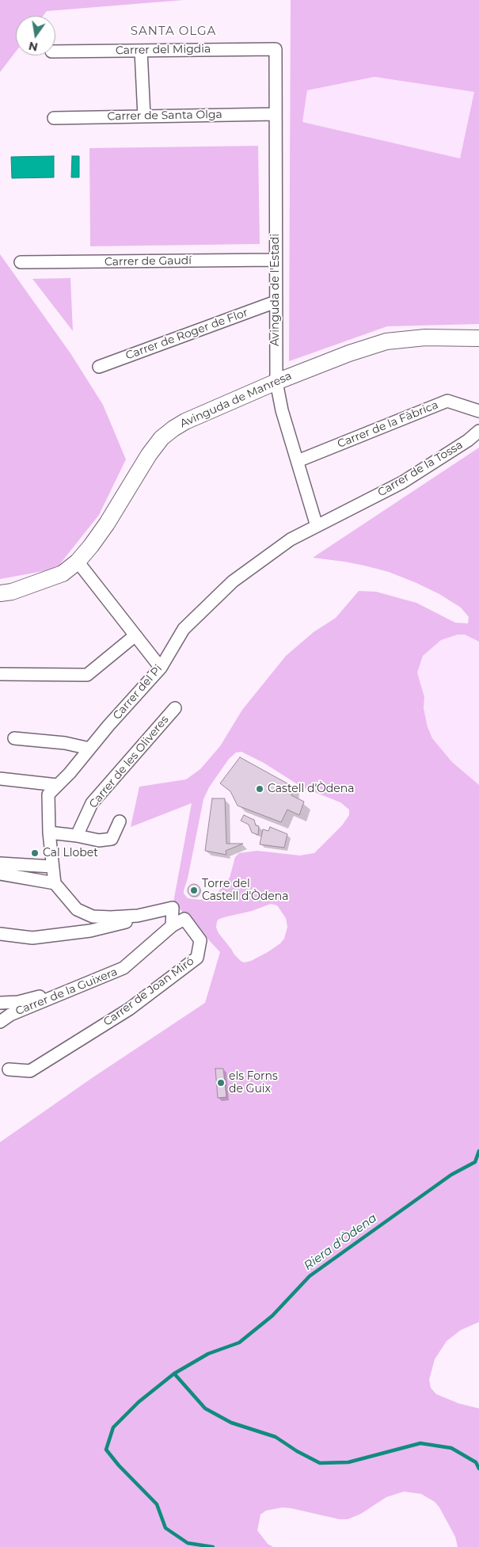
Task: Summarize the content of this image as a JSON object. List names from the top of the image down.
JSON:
{
  "streets": {
    "street": [
      "Carrer del Migdia",
      "Carrer de Santa Olga",
      "Carrer de Gaudí",
      "Avinguda de l'Estadi",
      "Carrer de Roger de Flor",
      "Avinguda de Manresa",
      "Carrer de la Fàbrica",
      "Carrer de la Tossa",
      "Carrer del Pi",
      "Carrer de les Oliveres",
      "Carrer de la Guixera",
      "Carrer de Joan Miró"
    ]
  },
  "crossings": [
    ["Carrer del Migdia", "Avinguda de l'Estadi"],
    ["Carrer de Santa Olga", "Avinguda de l'Estadi"],
    ["Carrer de Gaudí", "Avinguda de l'Estadi"],
    ["Avinguda de l'Estadi", "Carrer de Roger de Flor"],
    ["Avinguda de l'Estadi", "Avinguda de Manresa"],
    ["Avinguda de l'Estadi", "Carrer de la Fàbrica"],
    ["Avinguda de l'Estadi", "Carrer de la Tossa"],
    ["Avinguda de l'Estadi", "Carrer del Pi"],
    ["Carrer de la Tossa", "Carrer del Pi"],
    ["Carrer de la Guixera", "Carrer de Joan Miró"]
  ],
  "districts": ["SANTA OLGA"],
  "water": ["Riera d'Òdena"],
  "places": [
    "Castell d'Òdena",
    "Cal Llobet",
    "Torre del Castell d'Òdena",
    "els Forns de Guix"
  ],
  "north": "bottom"
}
